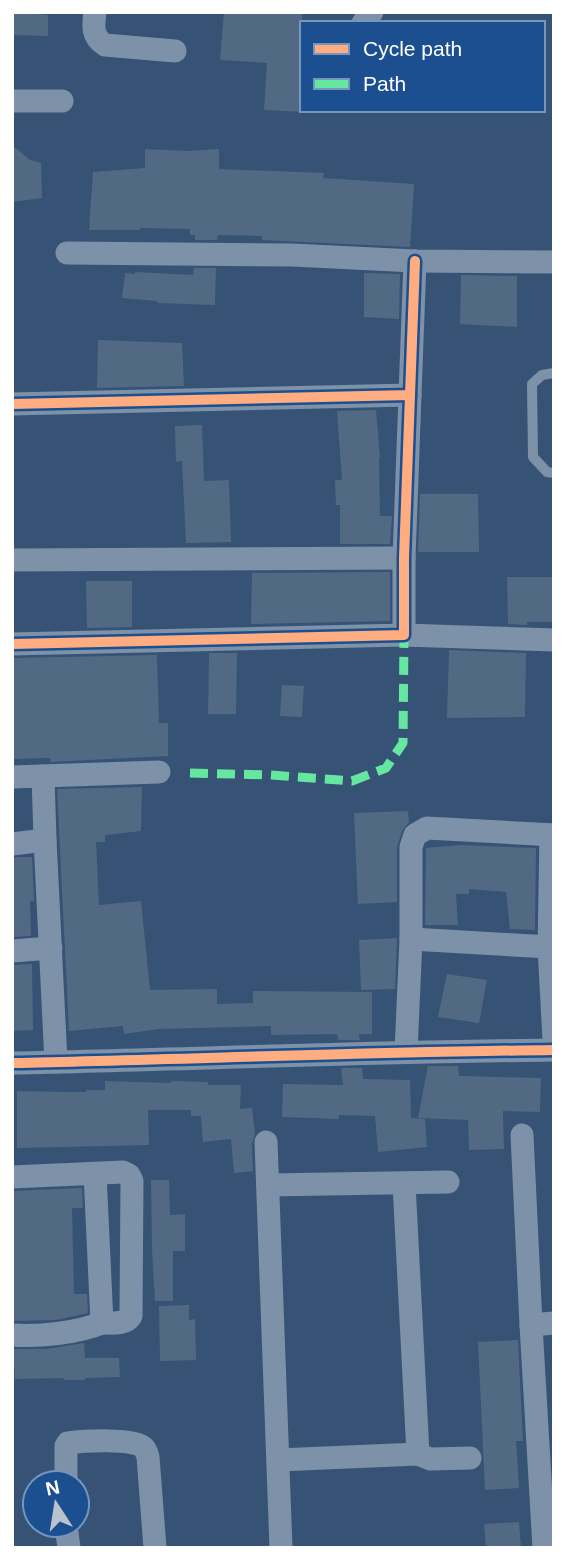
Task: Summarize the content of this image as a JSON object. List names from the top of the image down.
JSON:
{
  "legend": ["Cycle path", "Path"],
  "north": "top"
}
